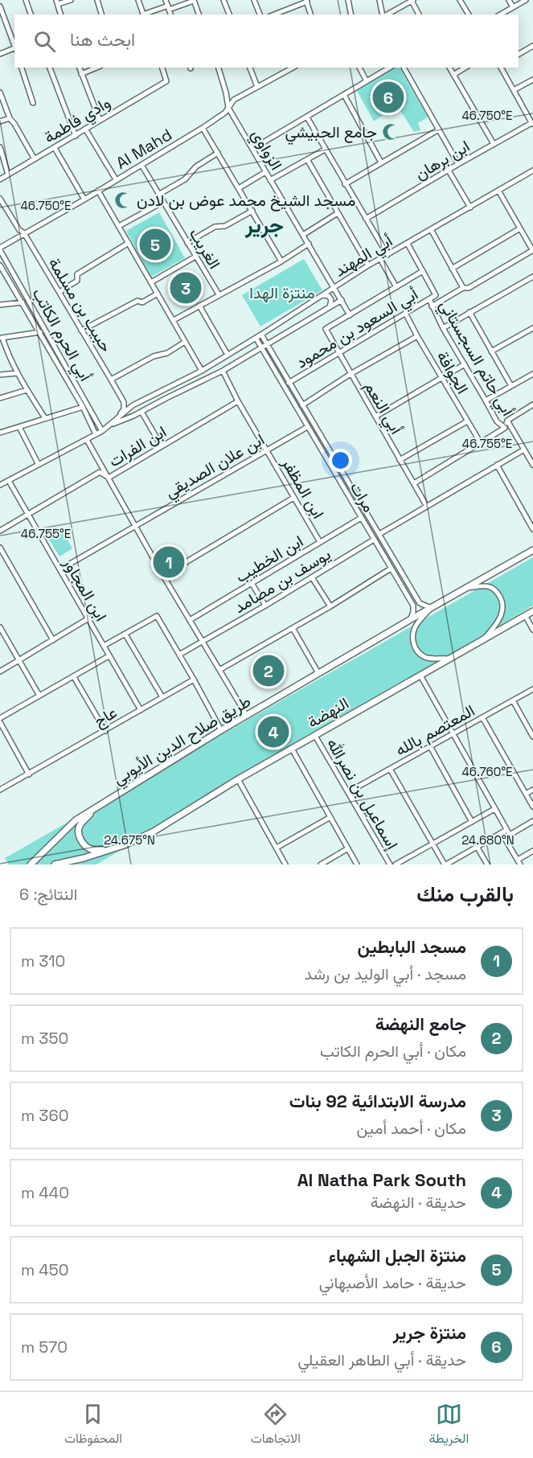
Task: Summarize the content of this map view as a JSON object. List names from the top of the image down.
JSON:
{
  "streets": {
    "main road": ["النهضة", "طريق صلاح الدين الأيوبي"],
    "street": [
      "وادي فاطمة",
      "Al Mahd",
      "الزواوي",
      "ابن برهان",
      "الغريب",
      "أبي المهند",
      "حبيب بن مسلمة",
      "أبي السعود بن محمود",
      "أبي الحرم الكاتب",
      "أبي حاتم السجستاني",
      "الجوافة",
      "أبي النعم",
      "ابن الفرات",
      "ابن علان الصديقي",
      "ابن المظفر",
      "مرات",
      "ابن الخطيب",
      "يوسف بن مصامد",
      "ابن المجاور",
      "عاج",
      "المعتصم بالله",
      "إسماعيل بن نصرالله"
    ]
  },
  "crossings": [
    ["Al Mahd", "الزواوي"],
    ["Al Mahd", "الغريب"],
    ["Al Mahd", "حبيب بن مسلمة"],
    ["Al Mahd", "أبي الحرم الكاتب"],
    ["الزواوي", "أبي المهند"],
    ["الزواوي", "أبي النعم"],
    ["أبي المهند", "حبيب بن مسلمة"],
    ["أبي المهند", "أبي السعود بن محمود"],
    ["أبي المهند", "أبي الحرم الكاتب"],
    ["أبي المهند", "ابن المظفر"],
    ["أبي المهند", "مرات"],
    ["أبي المهند", "ابن المجاور"],
    ["أبي السعود بن محمود", "أبي حاتم السجستاني"],
    ["أبي السعود بن محمود", "الجوافة"],
    ["أبي السعود بن محمود", "أبي النعم"],
    ["أبي السعود بن محمود", "مرات"],
    ["أبي حاتم السجستاني", "الجوافة"],
    ["أبي حاتم السجستاني", "أبي النعم"],
    ["ابن الفرات", "ابن المظفر"],
    ["ابن الفرات", "ابن المجاور"],
    ["ابن علان الصديقي", "ابن المظفر"],
    ["ابن علان الصديقي", "مرات"],
    ["ابن علان الصديقي", "ابن المجاور"],
    ["ابن المظفر", "ابن الخطيب"],
    ["مرات", "ابن الخطيب"],
    ["مرات", "يوسف بن مصامد"],
    ["مرات", "النهضة"],
    ["مرات", "طريق صلاح الدين الأيوبي"],
    ["ابن المجاور", "عاج"],
    ["النهضة", "طريق صلاح الدين الأيوبي"],
    ["النهضة", "إسماعيل بن نصرالله"],
    ["المعتصم بالله", "إسماعيل بن نصرالله"]
  ],
  "districts": ["جرير"],
  "parks": ["منتزة الهدا"],
  "places": {
    "mosque": ["جامع الحبيشي", "مسجد الشيخ محمد عوض بن لادن"]
  },
  "page": {
    "search": "ابحث هنا",
    "pins": [
      "6",
      "5",
      "3",
      "1",
      "2",
      "4"
    ],
    "heading": ["بالقرب منك", "النتائج: 6"],
    "list": [
      {
        "mark": "1",
        "name": "مسجد البابطين",
        "note": "مسجد · أبي الوليد بن رشد",
        "value": "310 m"
      },
      {
        "mark": "2",
        "name": "جامع النهضة",
        "note": "مكان · أبي الحرم الكاتب",
        "value": "350 m"
      },
      {
        "mark": "3",
        "name": "مدرسة الابتدائية 92 بنات",
        "note": "مكان · أحمد أمين",
        "value": "360 m"
      },
      {
        "mark": "4",
        "name": "Al Natha Park South",
        "note": "حديقة · النهضة",
        "value": "440 m"
      },
      {
        "mark": "5",
        "name": "منتزة الجبل الشهباء",
        "note": "حديقة · حامد الأصبهاني",
        "value": "450 m"
      },
      {
        "mark": "6",
        "name": "منتزة جرير",
        "note": "حديقة · أبي الطاهر العقيلي",
        "value": "570 m"
      }
    ],
    "nav": ["الخريطة", "الاتجاهات", "المحفوظات"]
  },
  "coordinates": [
    "46.750°E",
    "46.755°E",
    "46.760°E",
    "24.675°N",
    "24.680°N"
  ]
}
